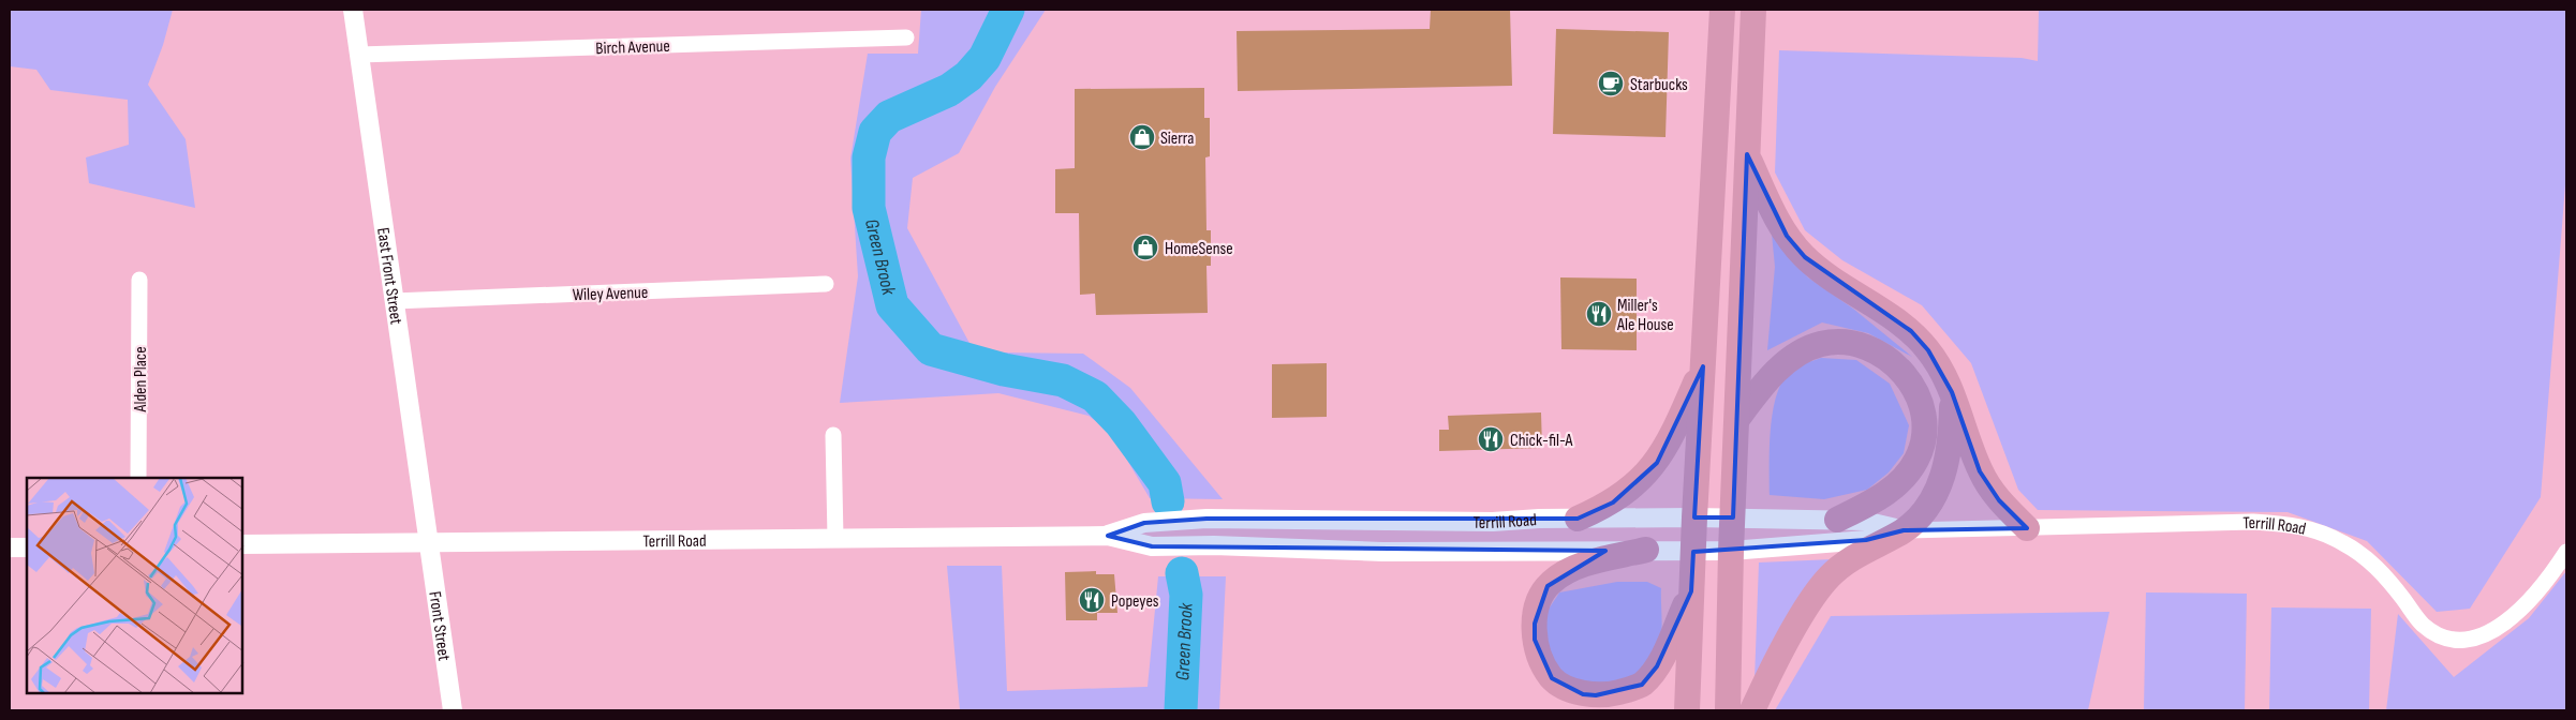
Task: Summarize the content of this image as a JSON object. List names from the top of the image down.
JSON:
{
  "streets": {
    "street": [
      "Birch Avenue",
      "East Front Street",
      "Wiley Avenue",
      "Alden Place",
      "Terrill Road",
      "Front Street"
    ]
  },
  "crossings": [
    ["Birch Avenue", "East Front Street"],
    ["East Front Street", "Wiley Avenue"],
    ["East Front Street", "Terrill Road"],
    ["East Front Street", "Front Street"],
    ["Terrill Road", "Front Street"]
  ],
  "water": ["Green Brook"],
  "places": {
    "cafe": ["Starbucks"],
    "shop": ["Sierra", "HomeSense"],
    "restaurant": ["Miller's Ale House", "Chick-fil-A", "Popeyes"]
  }
}
